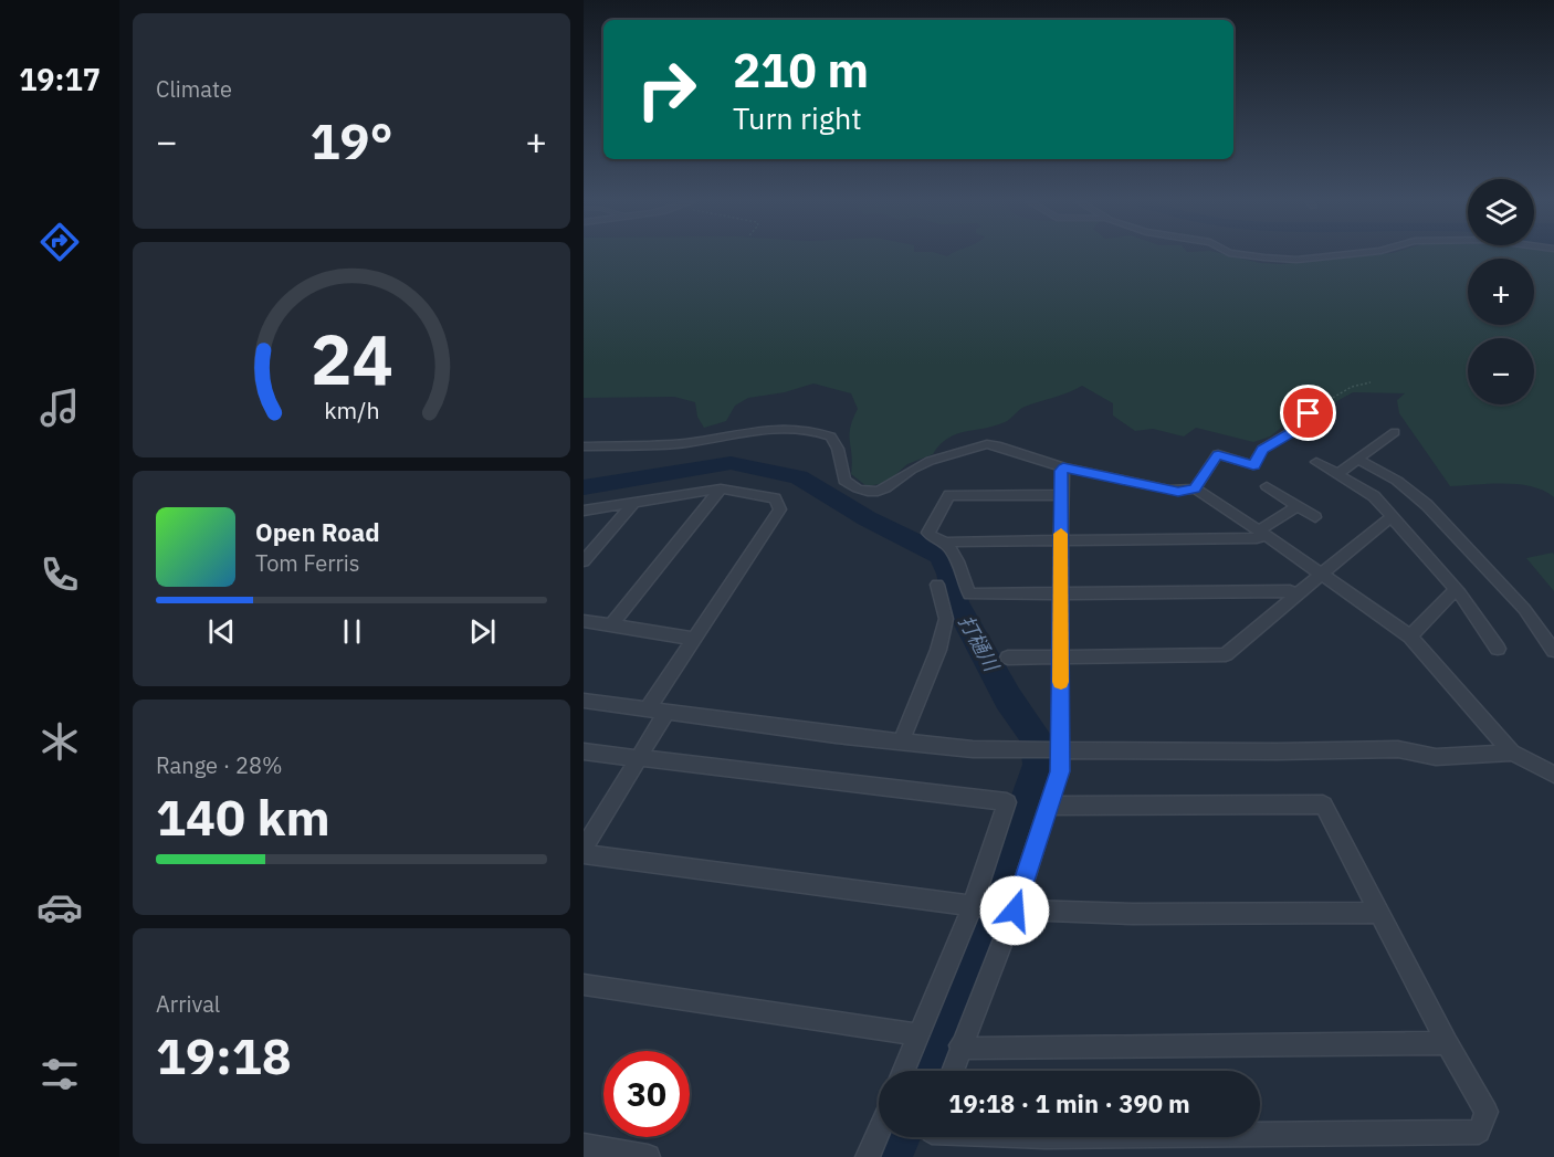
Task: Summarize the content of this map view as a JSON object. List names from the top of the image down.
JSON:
{
  "water": ["打樋川"],
  "page": {
    "tabs": "19:17",
    "tile": [
      "Climate",
      ["Range · 28%", "140 km"],
      ["Arrival", "19:18"]
    ],
    "turn": ["210 m", "Turn right"],
    "heat": ["−", "19°", "+"],
    "map_buttons": ["+", "−"],
    "song": ["Open Road", "Tom Ferris"],
    "limit": "30",
    "trip": "19:18 · 1 min · 390 m",
    "gauge": ["24", "km/h"]
  }
}
